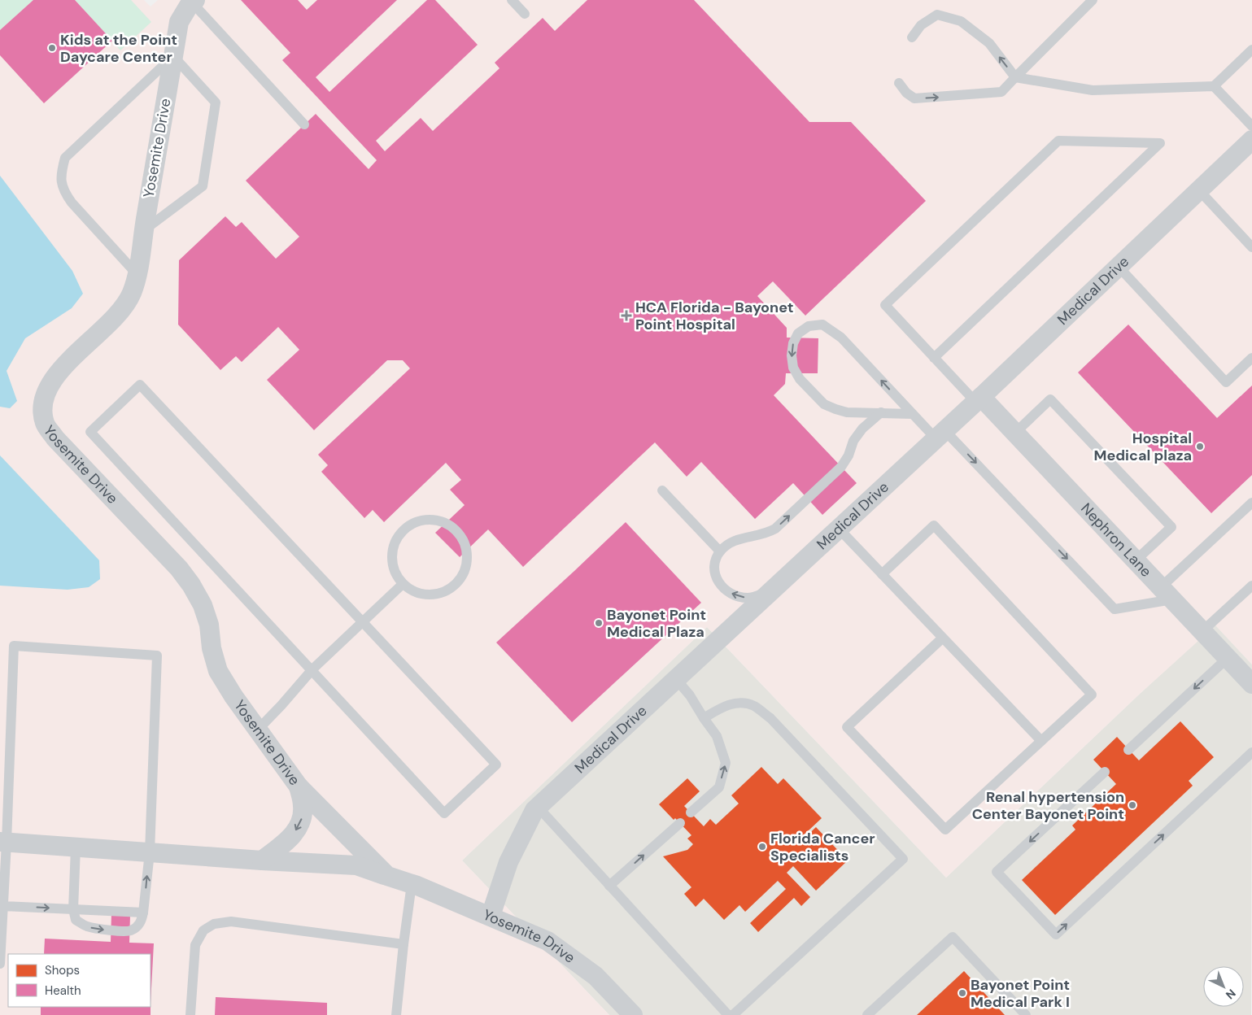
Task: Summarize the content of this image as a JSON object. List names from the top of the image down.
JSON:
{
  "streets": {
    "street": ["Yosemite Drive", "Medical Drive", "Nephron Lane"]
  },
  "crossings": [
    ["Yosemite Drive", "Medical Drive"],
    ["Medical Drive", "Nephron Lane"]
  ],
  "places": {
    "other": [
      "Kids at the Point Daycare Center",
      "Hospital Medical plaza",
      "Bayonet Point Medical Plaza",
      "Renal hypertension Center Bayonet Point",
      "Florida Cancer Specialists",
      "Bayonet Point Medical Park I"
    ],
    "health": ["HCA Florida - Bayonet Point Hospital"]
  },
  "legend": ["Shops", "Health"],
  "north": "bottom right"
}
